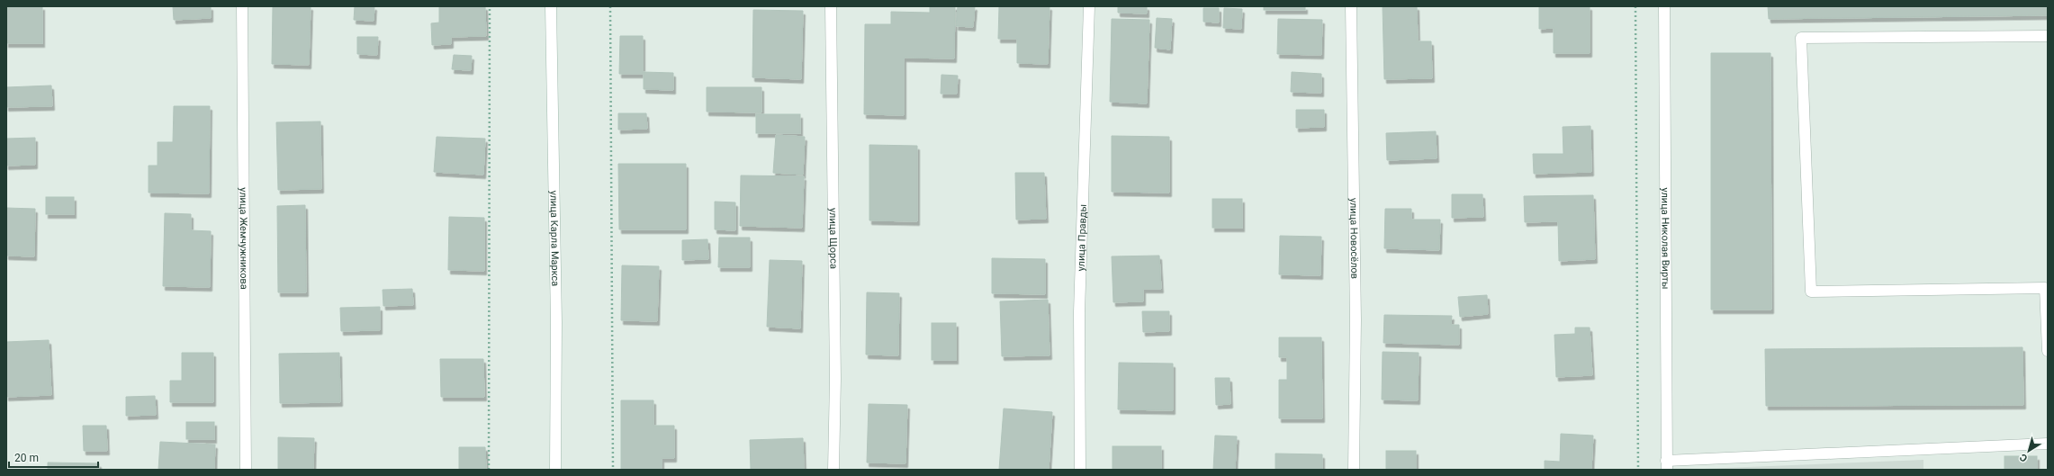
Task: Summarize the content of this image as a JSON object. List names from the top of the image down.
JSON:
{
  "streets": {
    "street": [
      "улица Жемчужникова",
      "улица Карла Маркса",
      "улица Правды",
      "улица Новосёлов",
      "улица Щорса",
      "улица Николая Вирты"
    ]
  },
  "scale_bar": "20 m",
  "north": "bottom left"
}
